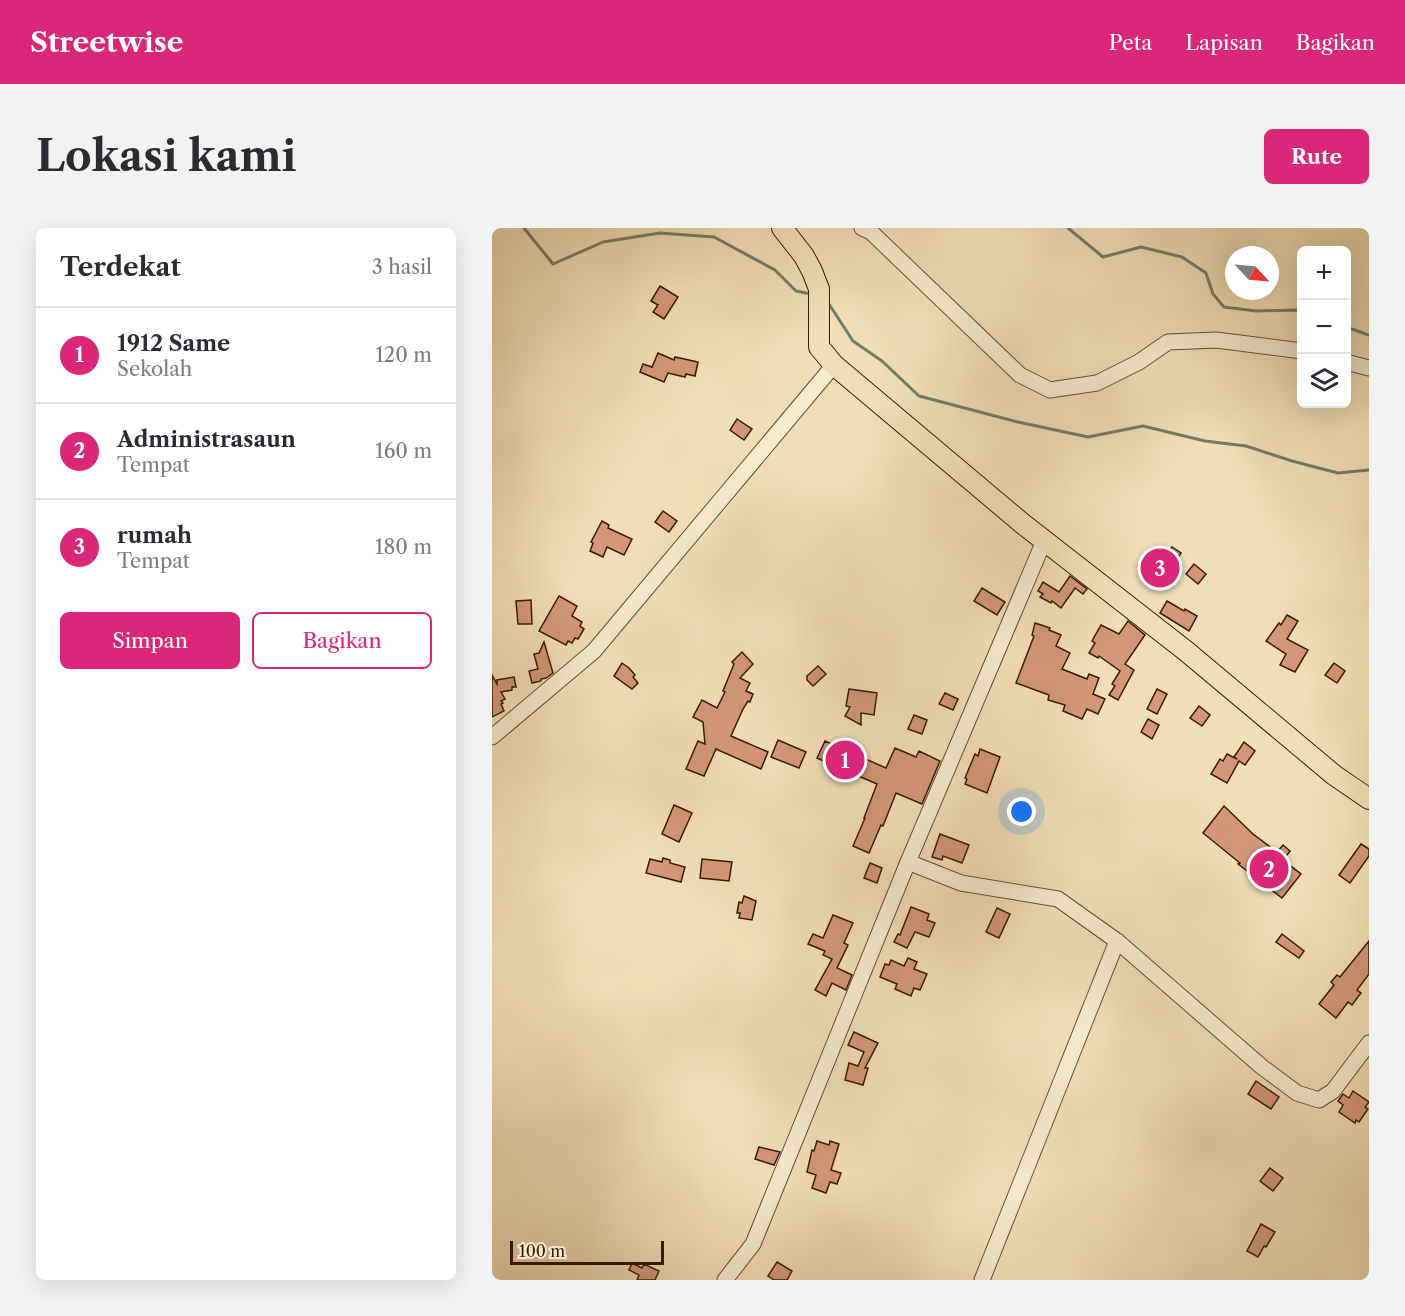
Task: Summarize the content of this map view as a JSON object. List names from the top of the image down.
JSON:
{
  "scale_bar": "100 m",
  "north": "bottom right",
  "page": {
    "header": "Streetwise",
    "nav": ["Peta", "Lapisan", "Bagikan"],
    "buttons": [
      "Rute",
      ["Simpan", "Bagikan"]
    ],
    "title": "Lokasi kami",
    "heading": ["Terdekat", "3 hasil"],
    "map_buttons": ["+", "−"],
    "list": [
      {
        "mark": "1",
        "name": "1912 Same",
        "note": "Sekolah",
        "value": "120 m"
      },
      {
        "mark": "2",
        "name": "Administrasaun",
        "note": "Tempat",
        "value": "160 m"
      },
      {
        "mark": "3",
        "name": "rumah",
        "note": "Tempat",
        "value": "180 m"
      }
    ],
    "pins": ["3", "1", "2"],
    "scale": "100 m"
  }
}
